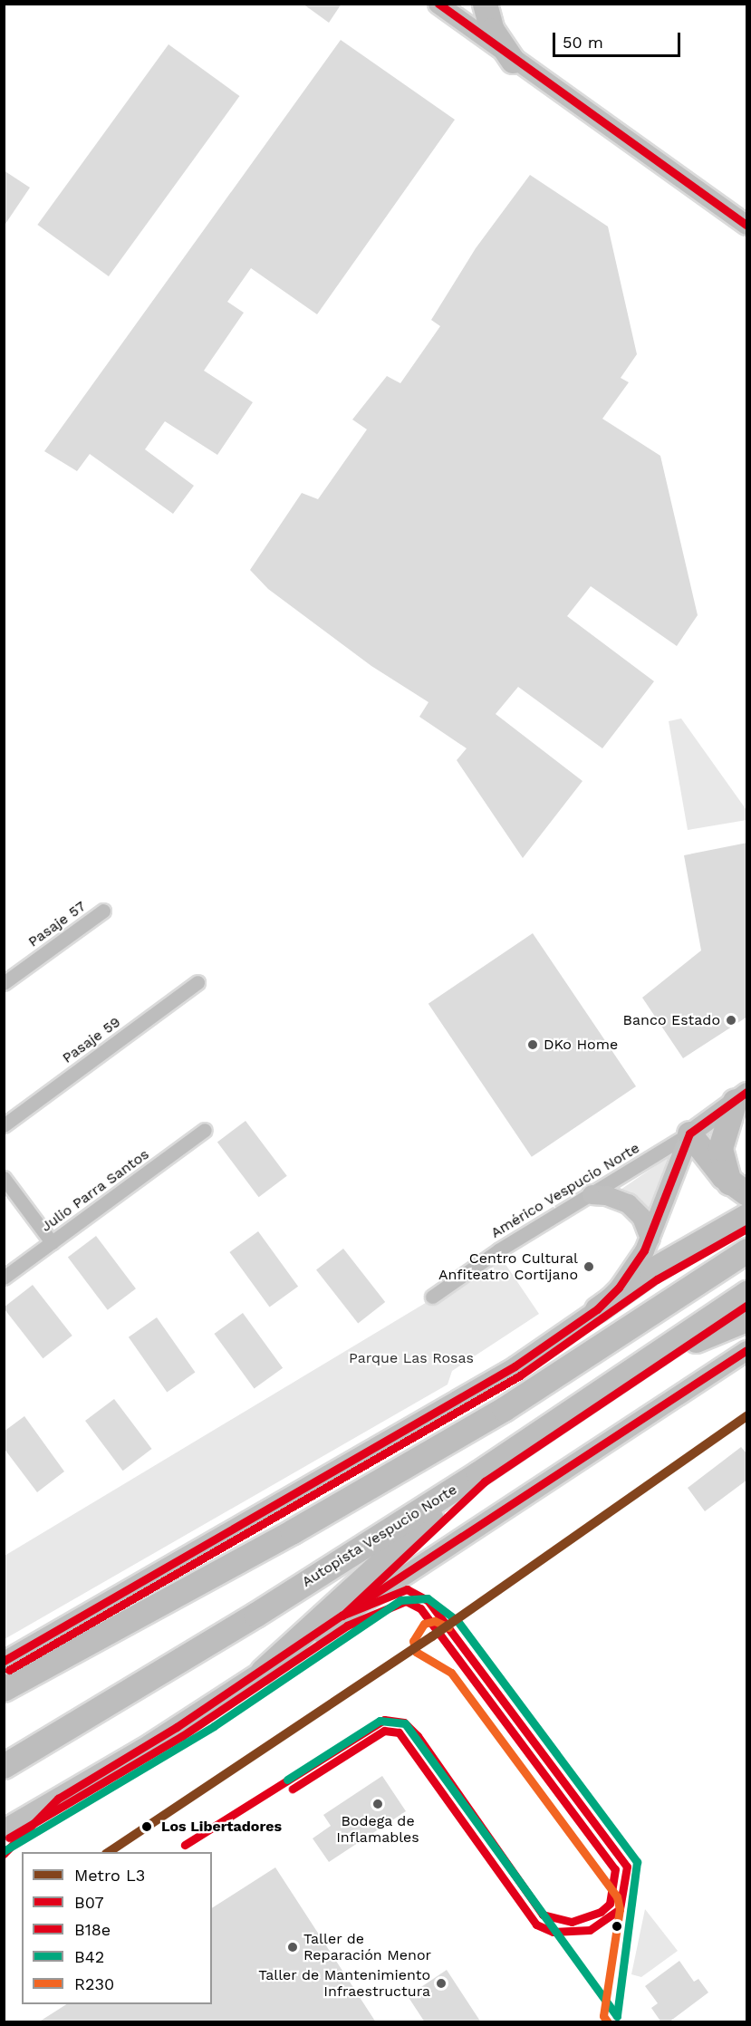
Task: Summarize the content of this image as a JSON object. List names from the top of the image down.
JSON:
{
  "streets": {
    "highway": ["Autopista Vespucio Norte"],
    "street": [
      "Pasaje 57",
      "Pasaje 59",
      "Julio Parra Santos",
      "Américo Vespucio Norte"
    ]
  },
  "parks": ["Parque Las Rosas"],
  "places": [
    "Banco Estado",
    "DKo Home",
    "Centro Cultural Anfiteatro Cortijano",
    "Bodega de Inflamables",
    "Los Libertadores",
    "Taller de Reparación Menor",
    "Taller de Mantenimiento Infraestructura"
  ],
  "lines": [
    "transit line B07",
    "transit line B18e",
    "metro line L3",
    "transit line B42",
    "transit line R230"
  ],
  "legend": [
    "Metro L3",
    "B07",
    "B18e",
    "B42",
    "R230"
  ],
  "scale_bar": "50 m"
}
